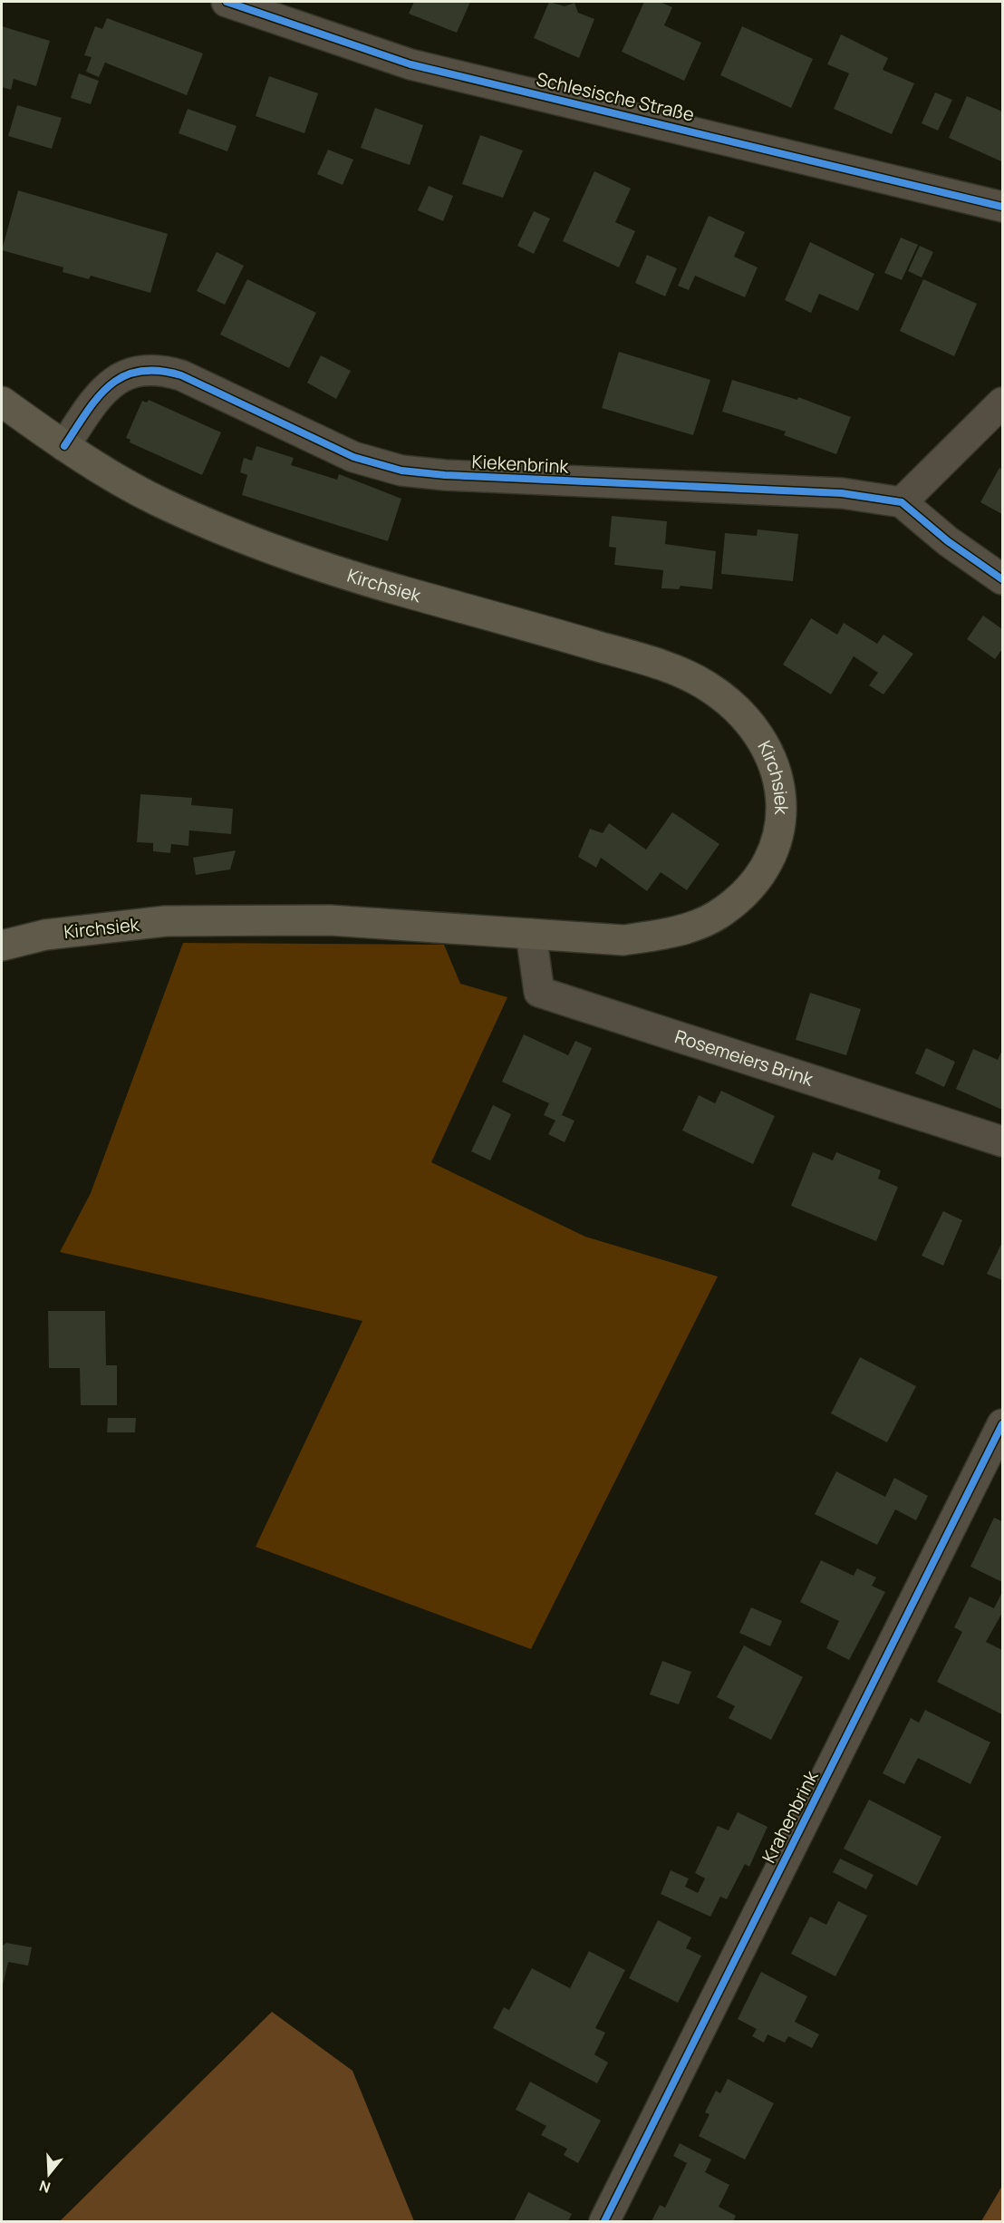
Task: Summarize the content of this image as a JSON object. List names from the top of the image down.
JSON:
{
  "streets": {
    "main road": ["Kirchsiek"],
    "street": [
      "Schlesische Straße",
      "Kiekenbrink",
      "Rosemeiers Brink",
      "Krahenbrink"
    ]
  },
  "crossings": [
    ["Kiekenbrink", "Kirchsiek"],
    ["Kirchsiek", "Rosemeiers Brink"]
  ],
  "north": "bottom"
}
